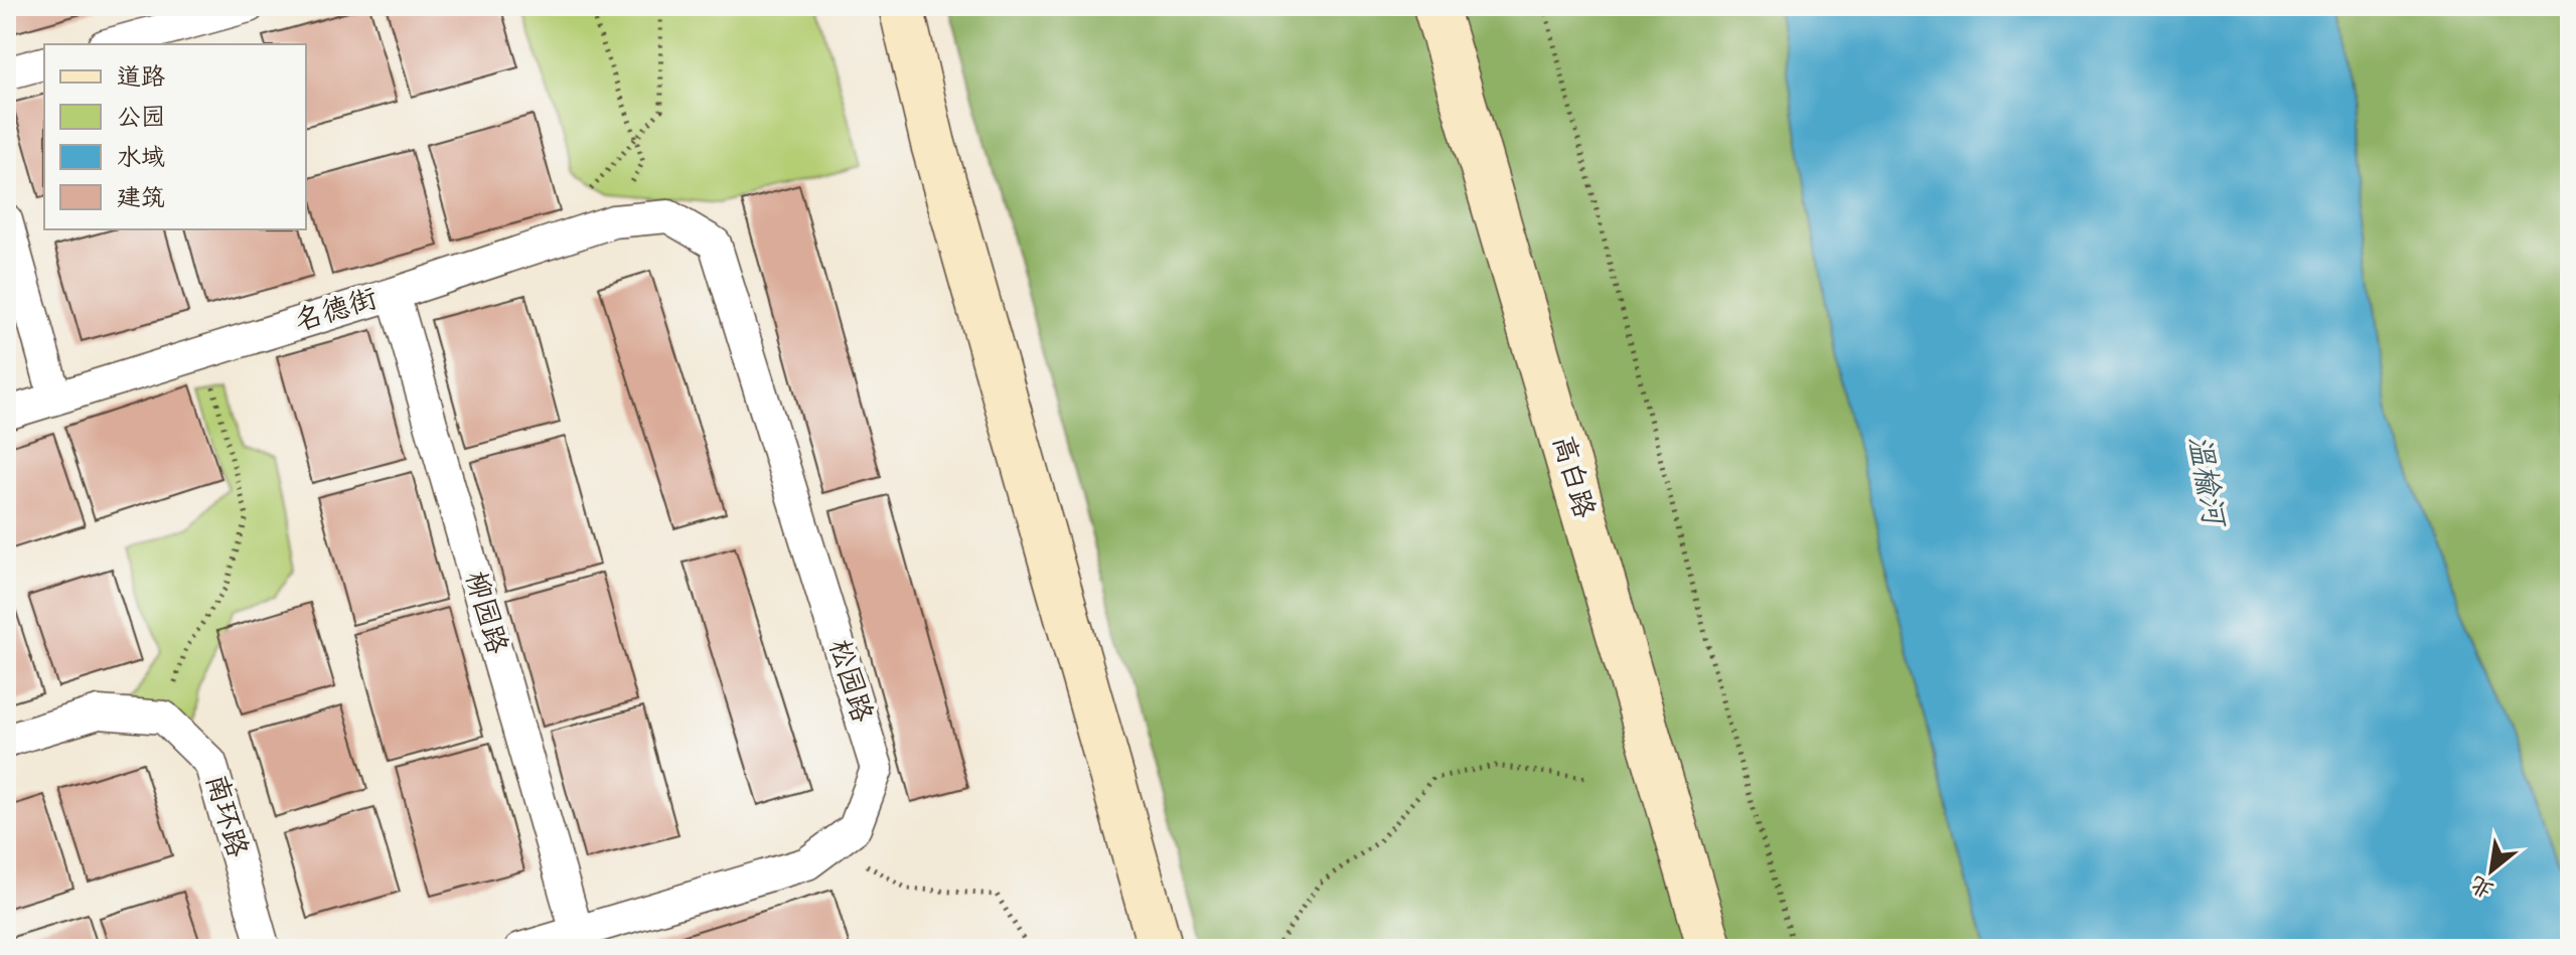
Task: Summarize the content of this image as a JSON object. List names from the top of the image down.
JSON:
{
  "streets": {
    "main road": ["高白路"],
    "street": [
      "名德街",
      "柳园路",
      "松园路",
      "南环路"
    ]
  },
  "crossings": [
    ["名德街", "柳园路"],
    ["名德街", "松园路"],
    ["柳园路", "松园路"]
  ],
  "water": ["温榆河"],
  "legend": [
    "道路",
    "公园",
    "水域",
    "建筑"
  ],
  "north": "bottom left"
}
